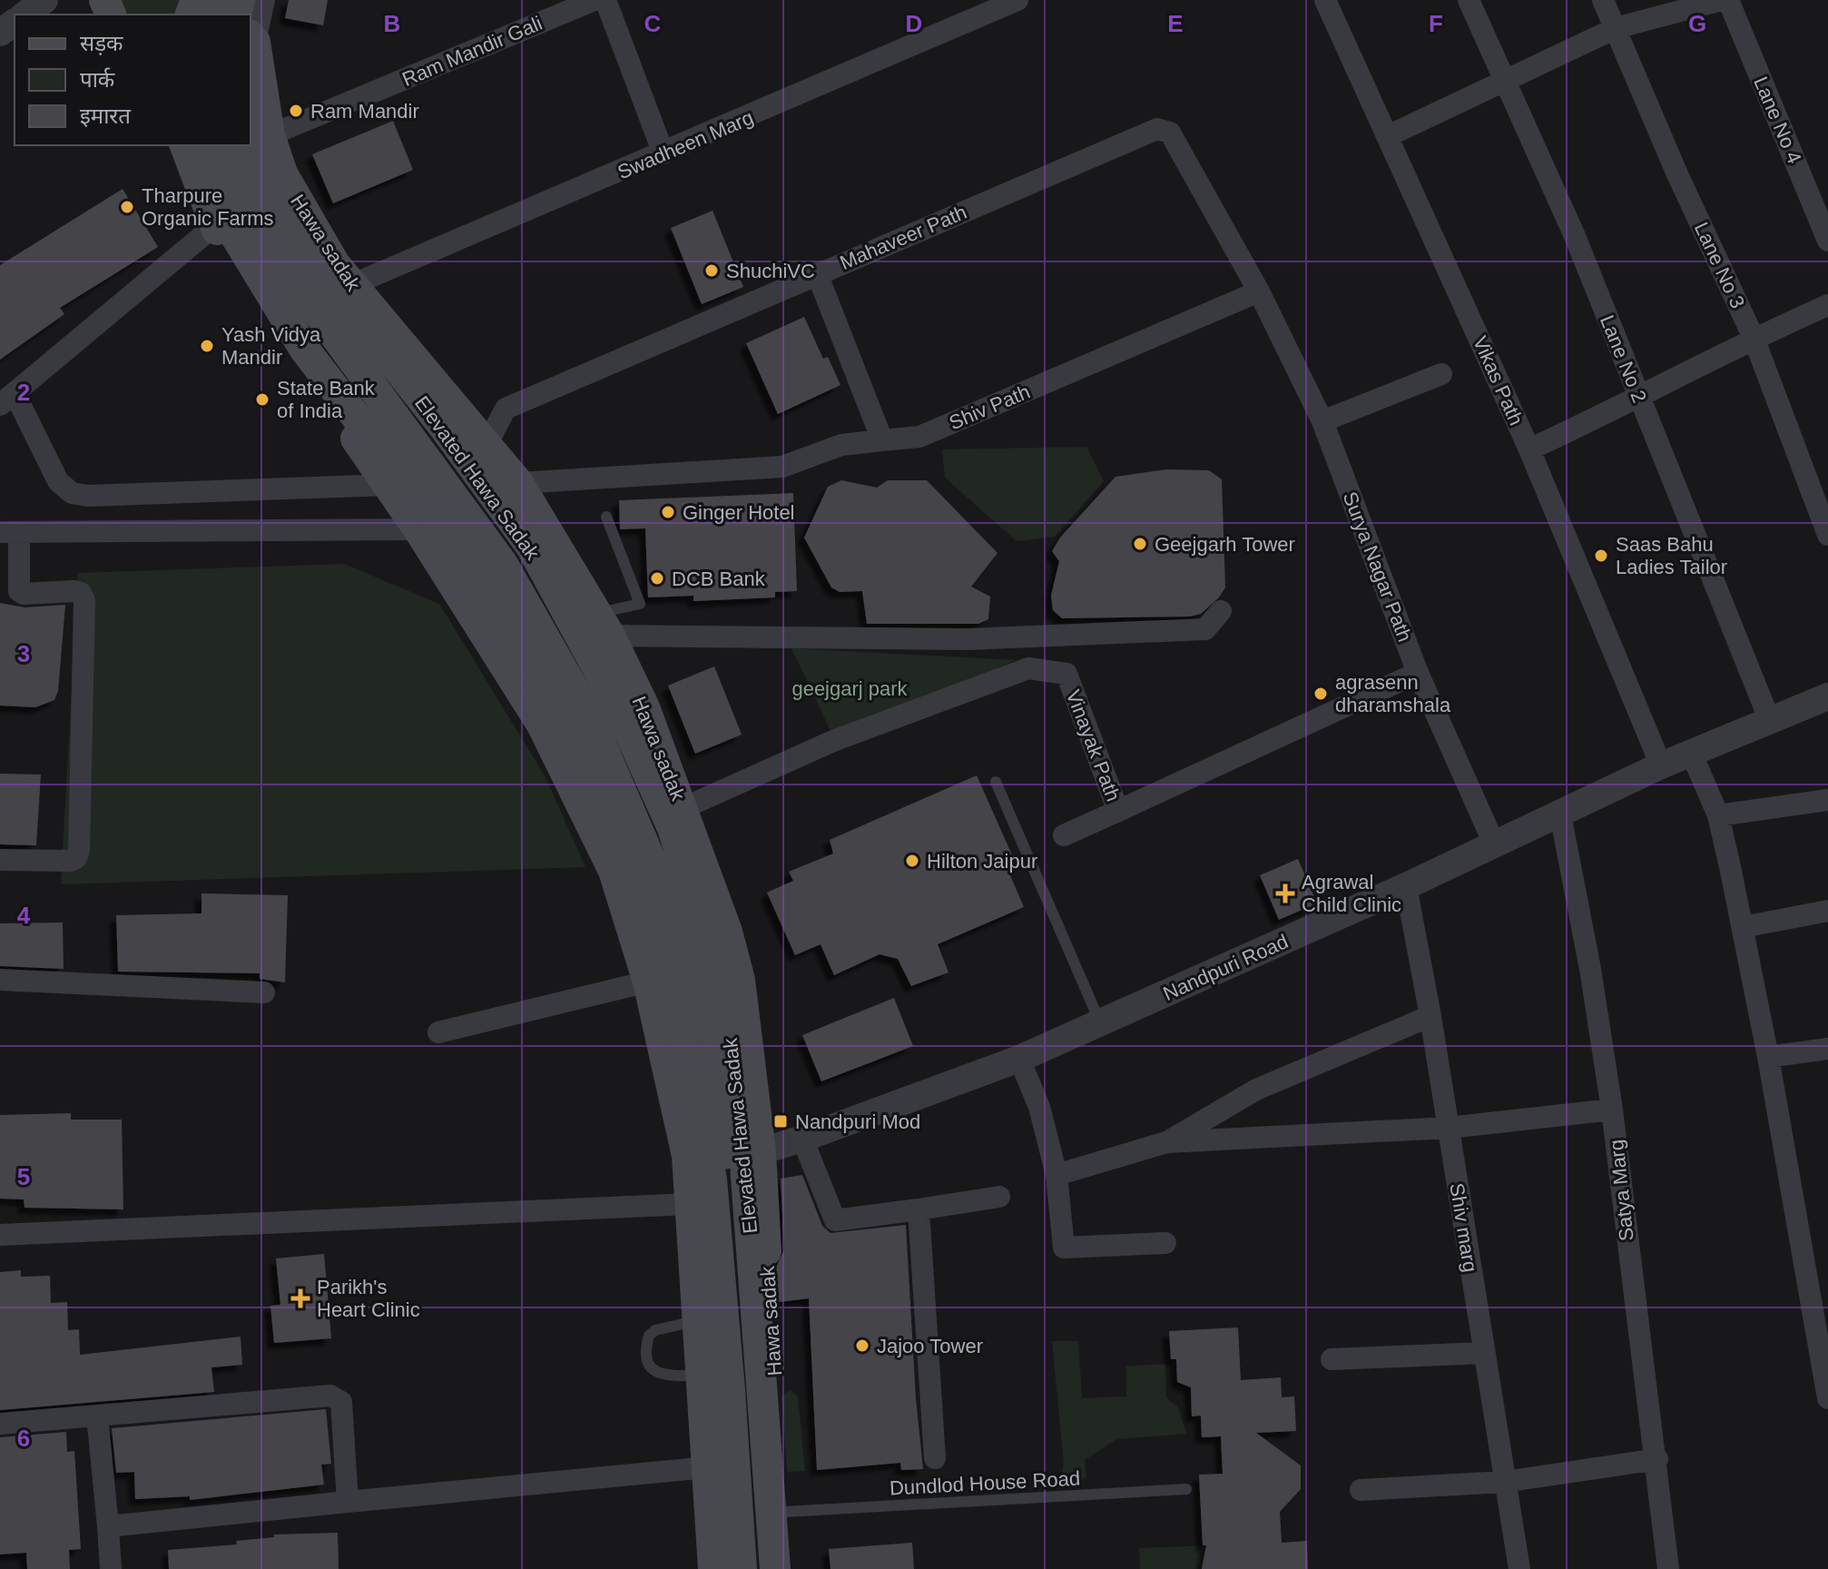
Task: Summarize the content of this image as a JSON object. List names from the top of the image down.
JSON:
{
  "streets": {
    "main road": ["Hawa sadak", "Elevated Hawa Sadak"],
    "street": [
      "Ram Mandir Gali",
      "Lane No 4",
      "Swadheen Marg",
      "Mahaveer Path",
      "Lane No 3",
      "Lane No 2",
      "Vikas Path",
      "Shiv Path",
      "Surya Nagar Path",
      "Vinayak Path",
      "Nandpuri Road",
      "Satya Marg",
      "Shiv marg"
    ],
    "lane": ["Dundlod House Road"]
  },
  "crossings": [
    ["Ram Mandir Gali", "Hawa sadak"],
    ["Swadheen Marg", "Hawa sadak"],
    ["Mahaveer Path", "Hawa sadak"],
    ["Mahaveer Path", "Shiv Path"],
    ["Mahaveer Path", "Surya Nagar Path"],
    ["Hawa sadak", "Shiv Path"],
    ["Hawa sadak", "Vinayak Path"],
    ["Hawa sadak", "Nandpuri Road"],
    ["Hawa sadak", "Dundlod House Road"],
    ["Lane No 2", "Nandpuri Road"],
    ["Vikas Path", "Nandpuri Road"],
    ["Shiv Path", "Surya Nagar Path"],
    ["Surya Nagar Path", "Vinayak Path"],
    ["Surya Nagar Path", "Nandpuri Road"],
    ["Nandpuri Road", "Satya Marg"],
    ["Nandpuri Road", "Shiv marg"]
  ],
  "parks": ["geejgarj park"],
  "places": {
    "other": [
      "Ram Mandir",
      "Tharpure Organic Farms",
      "ShuchiVC",
      "Yash Vidya Mandir",
      "State Bank of India",
      "Ginger Hotel",
      "Geejgarh Tower",
      "Saas Bahu Ladies Tailor",
      "DCB Bank",
      "agrasenn dharamshala",
      "Hilton Jaipur",
      "Jajoo Tower"
    ],
    "health": ["Agrawal Child Clinic", "Parikh's Heart Clinic"],
    "transit": ["Nandpuri Mod"]
  },
  "legend": ["सड़क", "पार्क", "इमारत"],
  "grid": {
    "columns": [
      "B",
      "C",
      "D",
      "E",
      "F",
      "G"
    ],
    "rows": [
      "2",
      "3",
      "4",
      "5",
      "6"
    ]
  }
}
